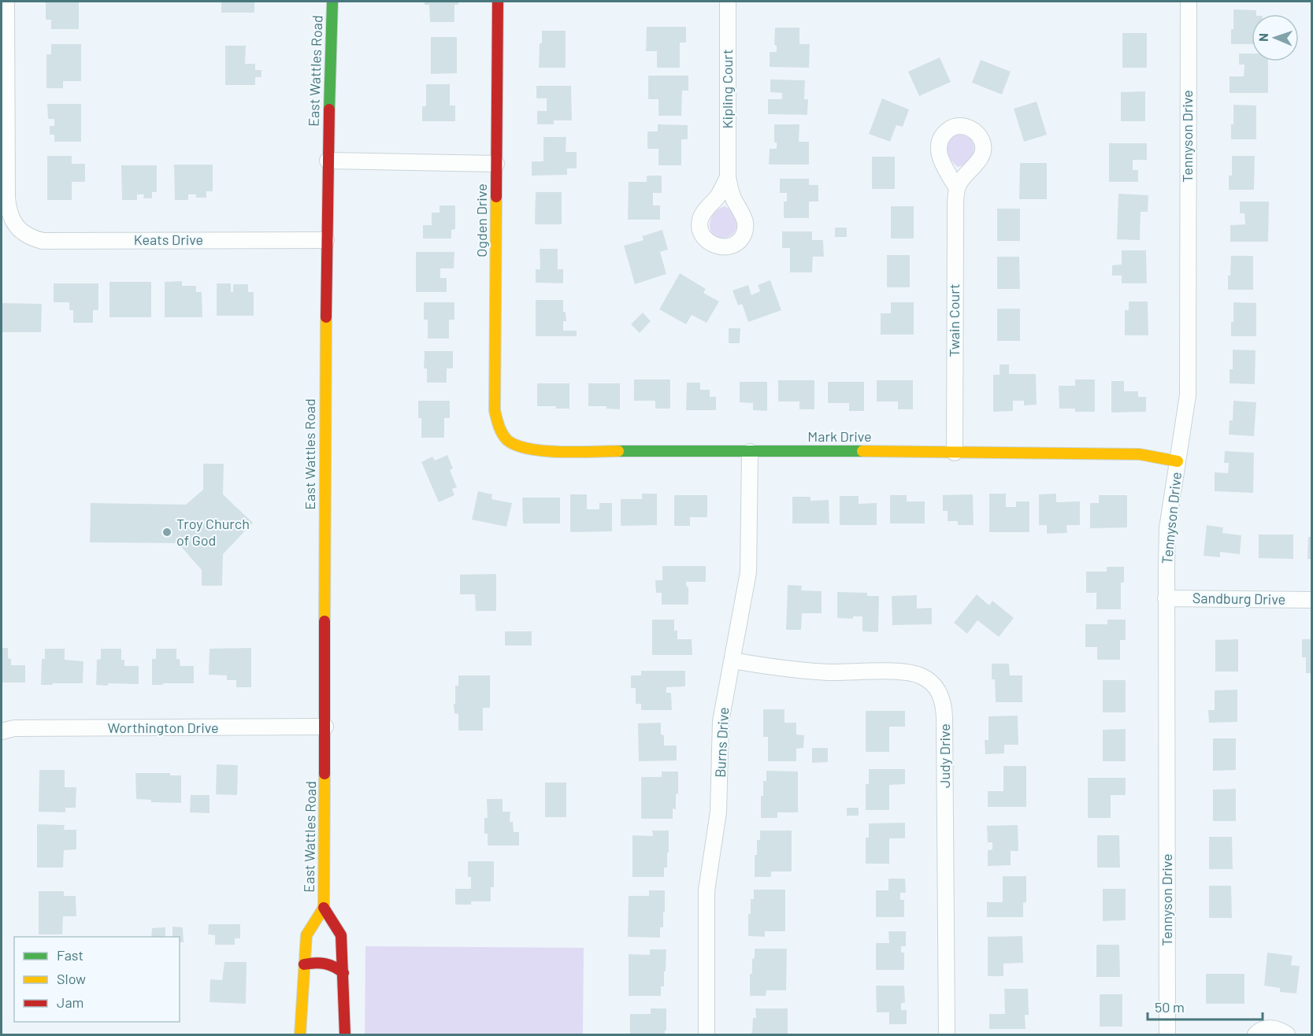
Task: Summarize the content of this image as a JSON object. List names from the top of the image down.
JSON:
{
  "streets": {
    "main road": ["East Wattles Road", "Ogden Drive", "Mark Drive"],
    "street": [
      "Kipling Court",
      "Tennyson Drive",
      "Keats Drive",
      "Twain Court",
      "Sandburg Drive",
      "Worthington Drive",
      "Burns Drive",
      "Judy Drive"
    ]
  },
  "crossings": [
    ["East Wattles Road", "Keats Drive"],
    ["East Wattles Road", "Worthington Drive"],
    ["Tennyson Drive", "Mark Drive"],
    ["Tennyson Drive", "Sandburg Drive"],
    ["Ogden Drive", "Mark Drive"],
    ["Twain Court", "Mark Drive"],
    ["Mark Drive", "Burns Drive"],
    ["Burns Drive", "Judy Drive"]
  ],
  "places": ["Troy Church of God"],
  "legend": ["Fast", "Slow", "Jam"],
  "scale_bar": "50 m",
  "north": "left"
}
